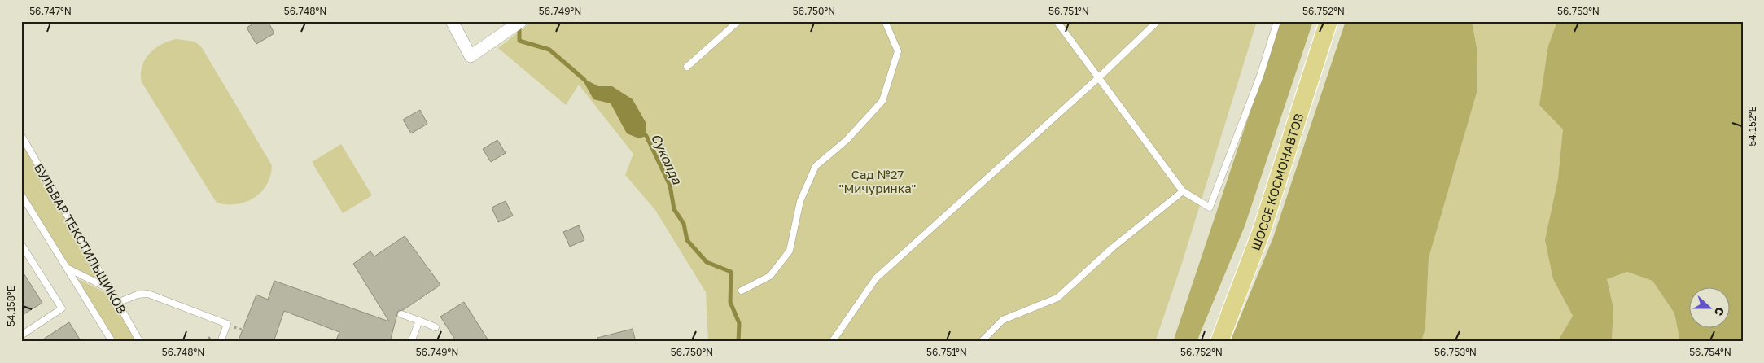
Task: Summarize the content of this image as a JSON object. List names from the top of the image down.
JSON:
{
  "streets": {
    "main road": ["ШОССЕ КОСМОНАВТОВ"],
    "lane": ["БУЛЬВАР ТЕКСТИЛЬЩИКОВ"]
  },
  "water": ["Суколда"],
  "parks": ["Сад №27 \"Мичуринка\""],
  "north": "right",
  "coordinates": [
    "56.747°N",
    "56.748°N",
    "56.749°N",
    "56.750°N",
    "56.751°N",
    "56.752°N",
    "56.753°N",
    "54.152°E",
    "54.158°E",
    "56.754°N"
  ]
}
